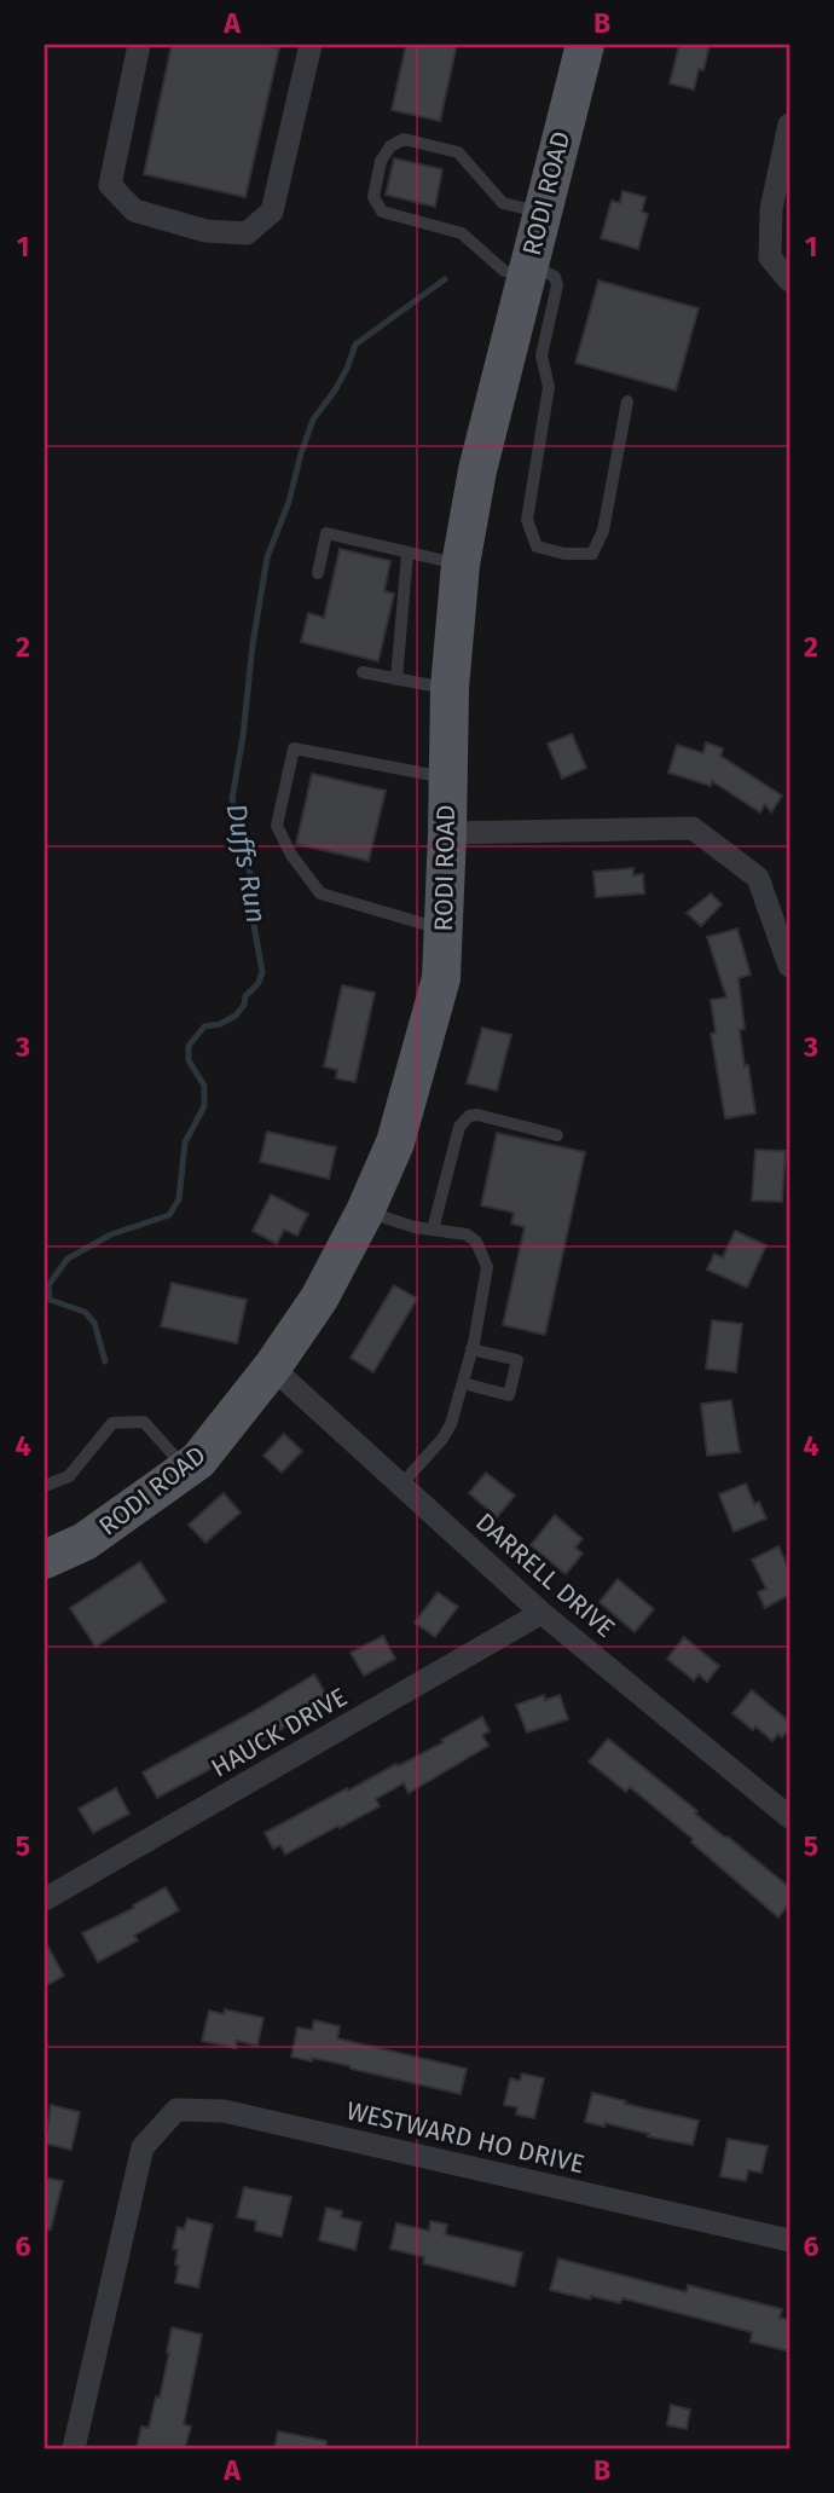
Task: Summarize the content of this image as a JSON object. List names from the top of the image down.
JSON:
{
  "streets": {
    "main road": ["RODI ROAD"],
    "street": ["DARRELL DRIVE", "HAUCK DRIVE", "WESTWARD HO DRIVE"]
  },
  "crossings": [
    ["RODI ROAD", "DARRELL DRIVE"],
    ["DARRELL DRIVE", "HAUCK DRIVE"]
  ],
  "water": ["Duffs Run"],
  "grid": {
    "columns": ["A", "B"],
    "rows": [
      "1",
      "2",
      "3",
      "4",
      "5",
      "6"
    ]
  }
}
